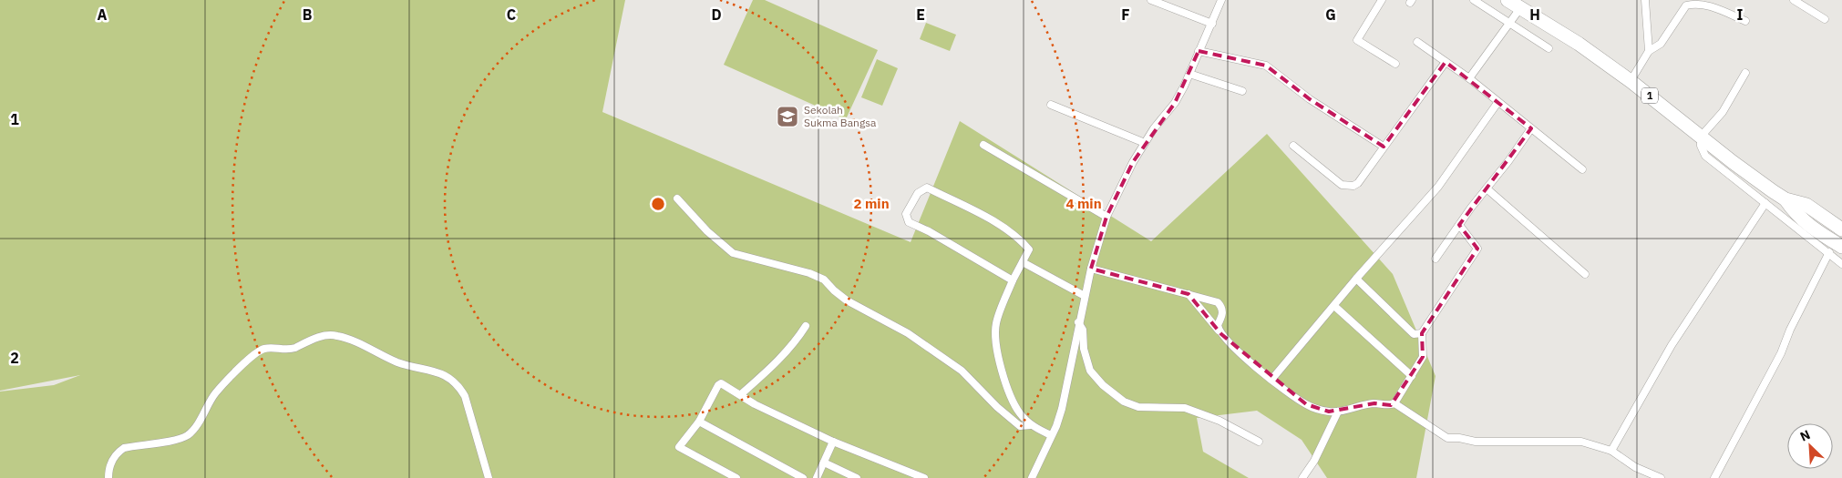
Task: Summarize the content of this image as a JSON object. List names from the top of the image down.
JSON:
{
  "streets": {
    "highway": ["1"]
  },
  "places": {
    "school or university": ["Sekolah Sukma Bangsa"]
  },
  "north": "top left",
  "grid": {
    "columns": [
      "A",
      "B",
      "C",
      "D",
      "E",
      "F",
      "G",
      "H",
      "I"
    ],
    "rows": ["1", "2"]
  },
  "rings": ["2 min", "4 min"]
}
